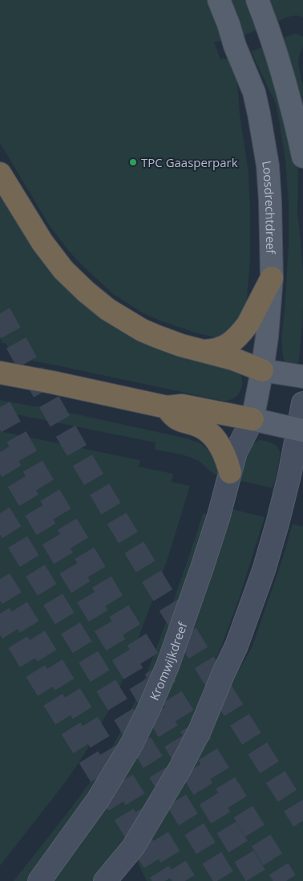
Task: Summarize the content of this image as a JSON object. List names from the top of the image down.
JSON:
{
  "streets": {
    "main road": ["Loosdrechtdreef", "Kromwijkdreef"]
  },
  "crossings": [
    ["Loosdrechtdreef", "Kromwijkdreef"]
  ],
  "places": ["TPC Gaasperpark"]
}
